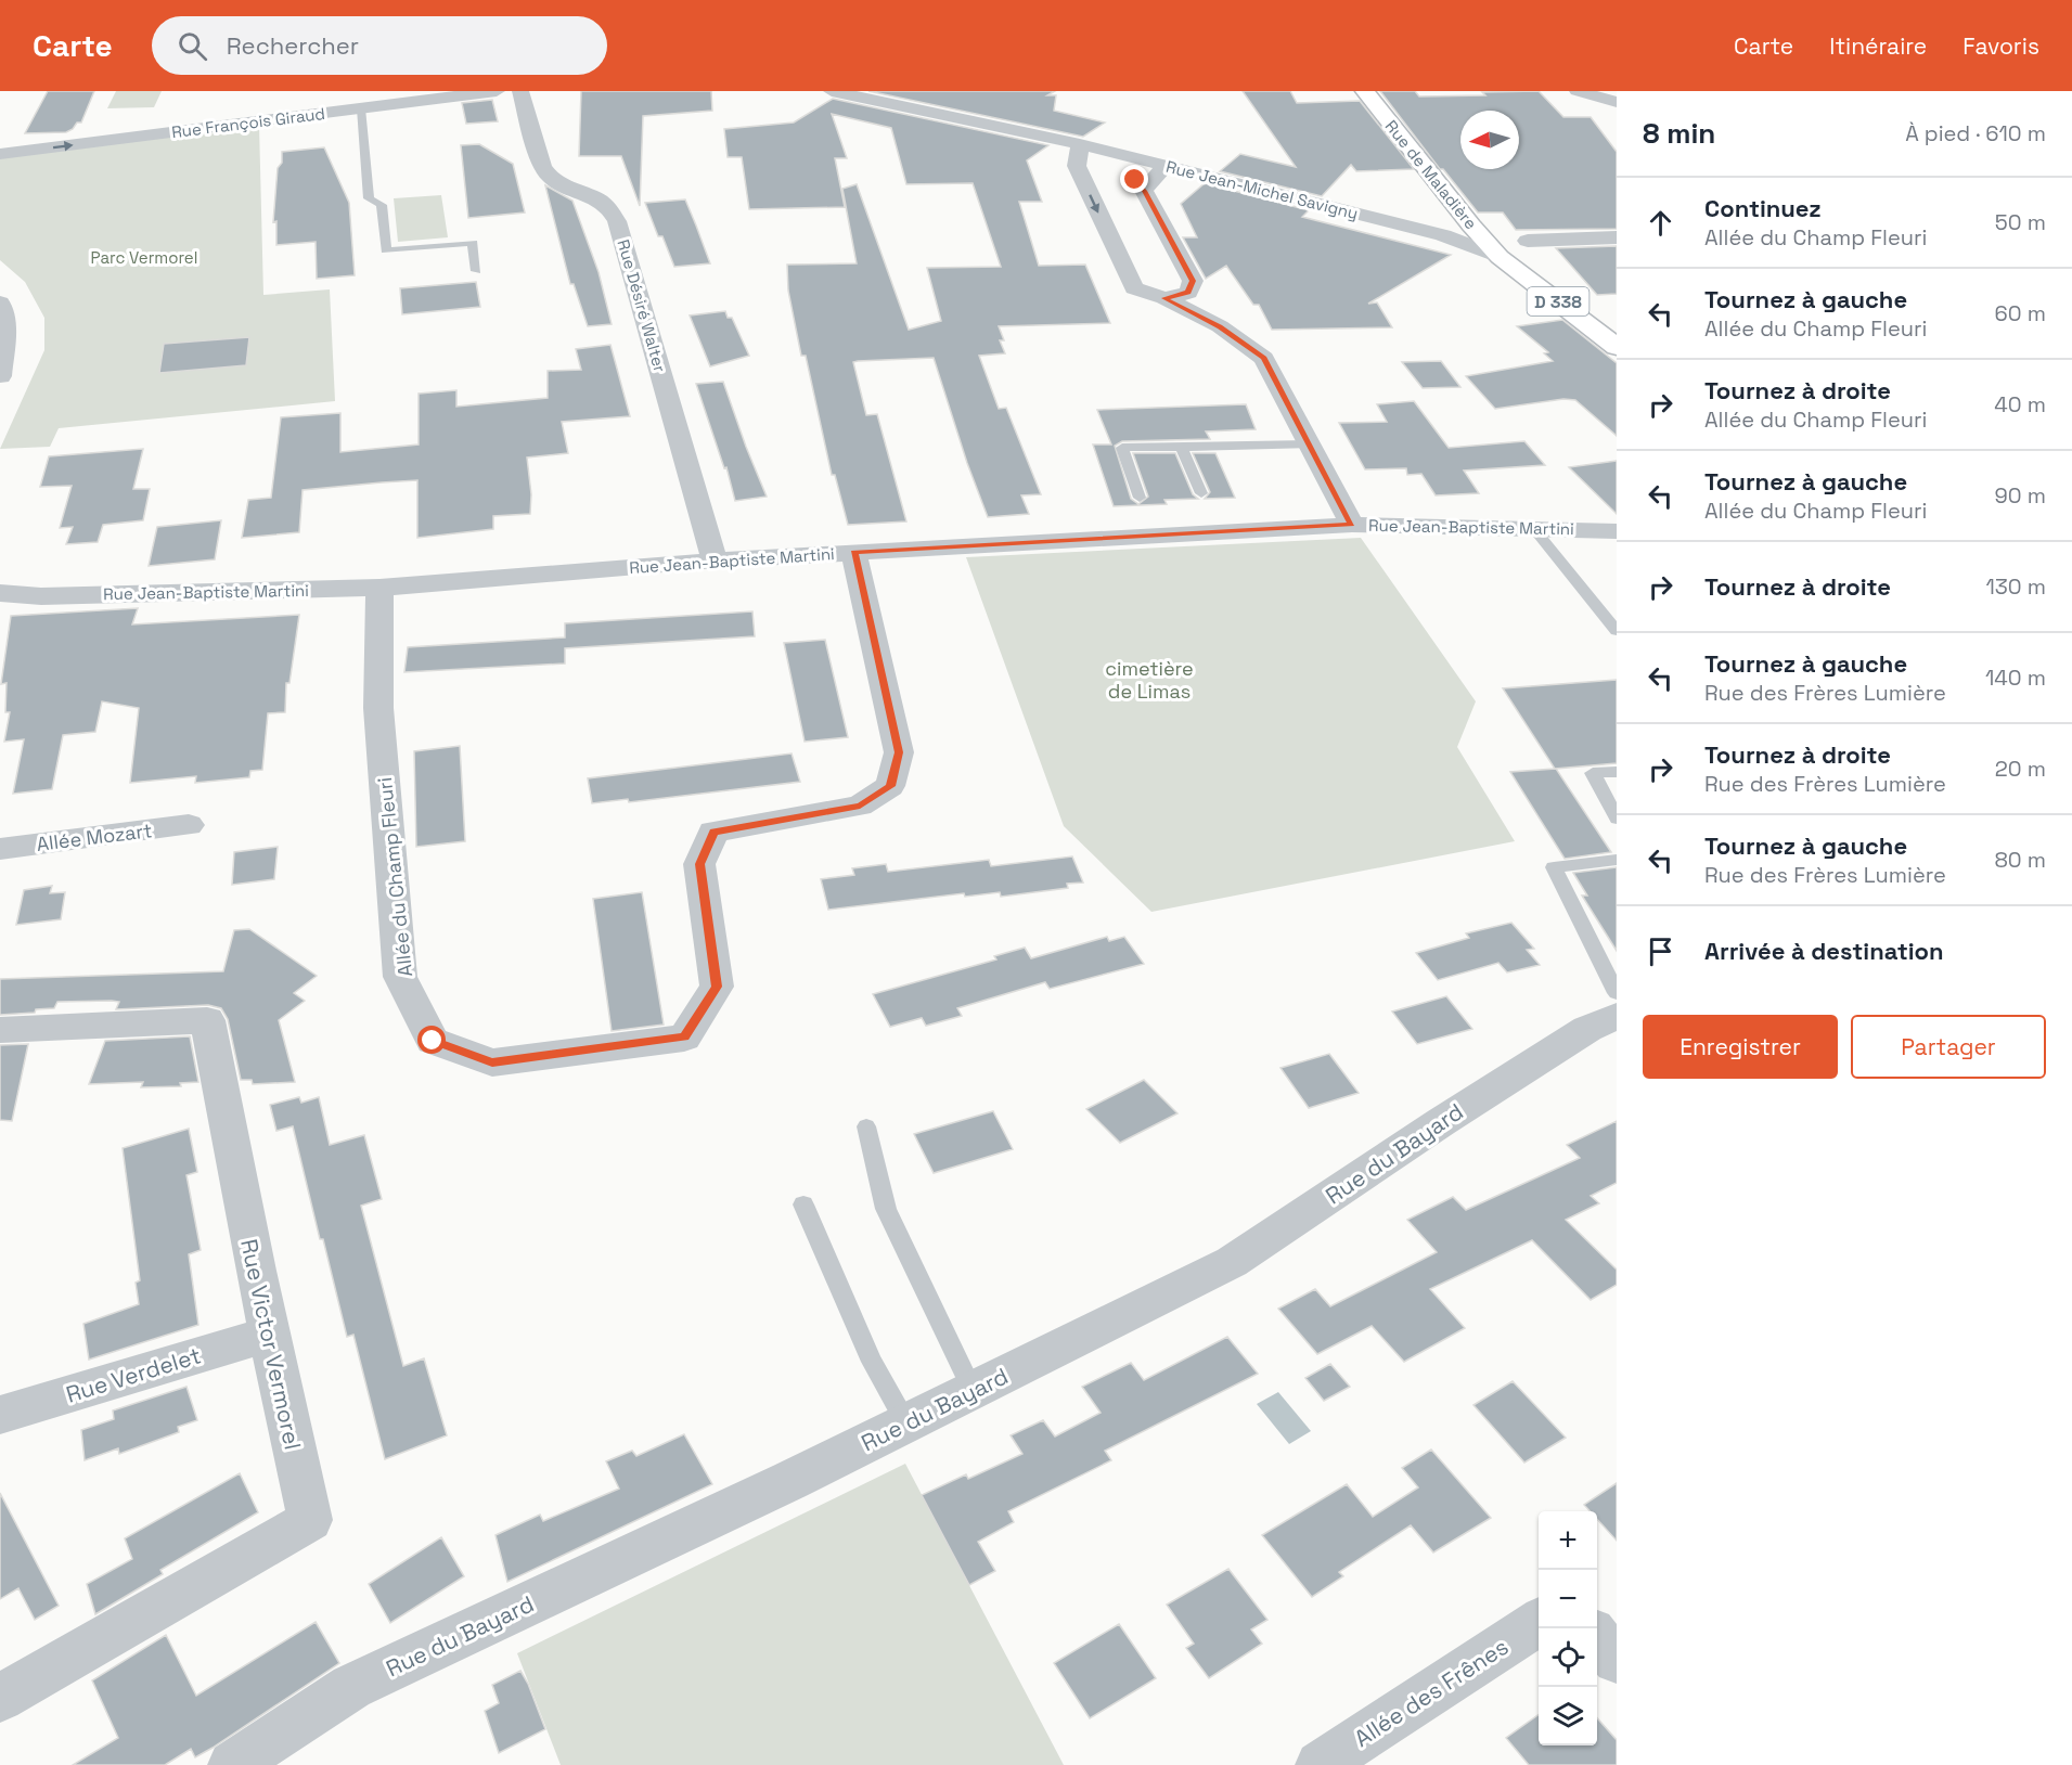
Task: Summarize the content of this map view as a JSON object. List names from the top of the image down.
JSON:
{
  "streets": {
    "main road": ["Rue de Maladière", "D 338"],
    "street": [
      "Rue François Giraud",
      "Rue Jean-Michel Savigny",
      "Rue Désiré Walter",
      "Rue Jean-Baptiste Martini",
      "Allée Mozart",
      "Allée du Champ Fleuri",
      "Rue du Bayard",
      "Rue Victor Vermorel",
      "Rue Verdelet",
      "Allée des Frênes"
    ]
  },
  "crossings": [
    ["Rue de Maladière", "Rue Jean-Michel Savigny"],
    ["Rue de Maladière", "D 338"],
    ["Rue Jean-Michel Savigny", "D 338"],
    ["Rue Désiré Walter", "Rue Jean-Baptiste Martini"],
    ["Rue Jean-Baptiste Martini", "Allée du Champ Fleuri"],
    ["Rue Victor Vermorel", "Rue Verdelet"]
  ],
  "one_way": ["Rue François Giraud"],
  "parks": ["Parc Vermorel", "cimetière de Limas"],
  "north": "left",
  "page": {
    "header": "Carte",
    "search": "Rechercher",
    "nav": ["Carte", "Itinéraire", "Favoris"],
    "heading": ["8 min", "À pied · 610 m"],
    "list": [
      ["Continuez", "Allée du Champ Fleuri", "50 m"],
      ["Tournez à gauche", "Allée du Champ Fleuri", "60 m"],
      ["Tournez à droite", "Allée du Champ Fleuri", "40 m"],
      ["Tournez à gauche", "Allée du Champ Fleuri", "90 m"],
      ["Tournez à droite", "130 m"],
      ["Tournez à gauche", "Rue des Frères Lumière", "140 m"],
      ["Tournez à droite", "Rue des Frères Lumière", "20 m"],
      ["Tournez à gauche", "Rue des Frères Lumière", "80 m"],
      "Arrivée à destination"
    ],
    "buttons": ["Enregistrer", "Partager"],
    "map_buttons": ["+", "−"]
  }
}
